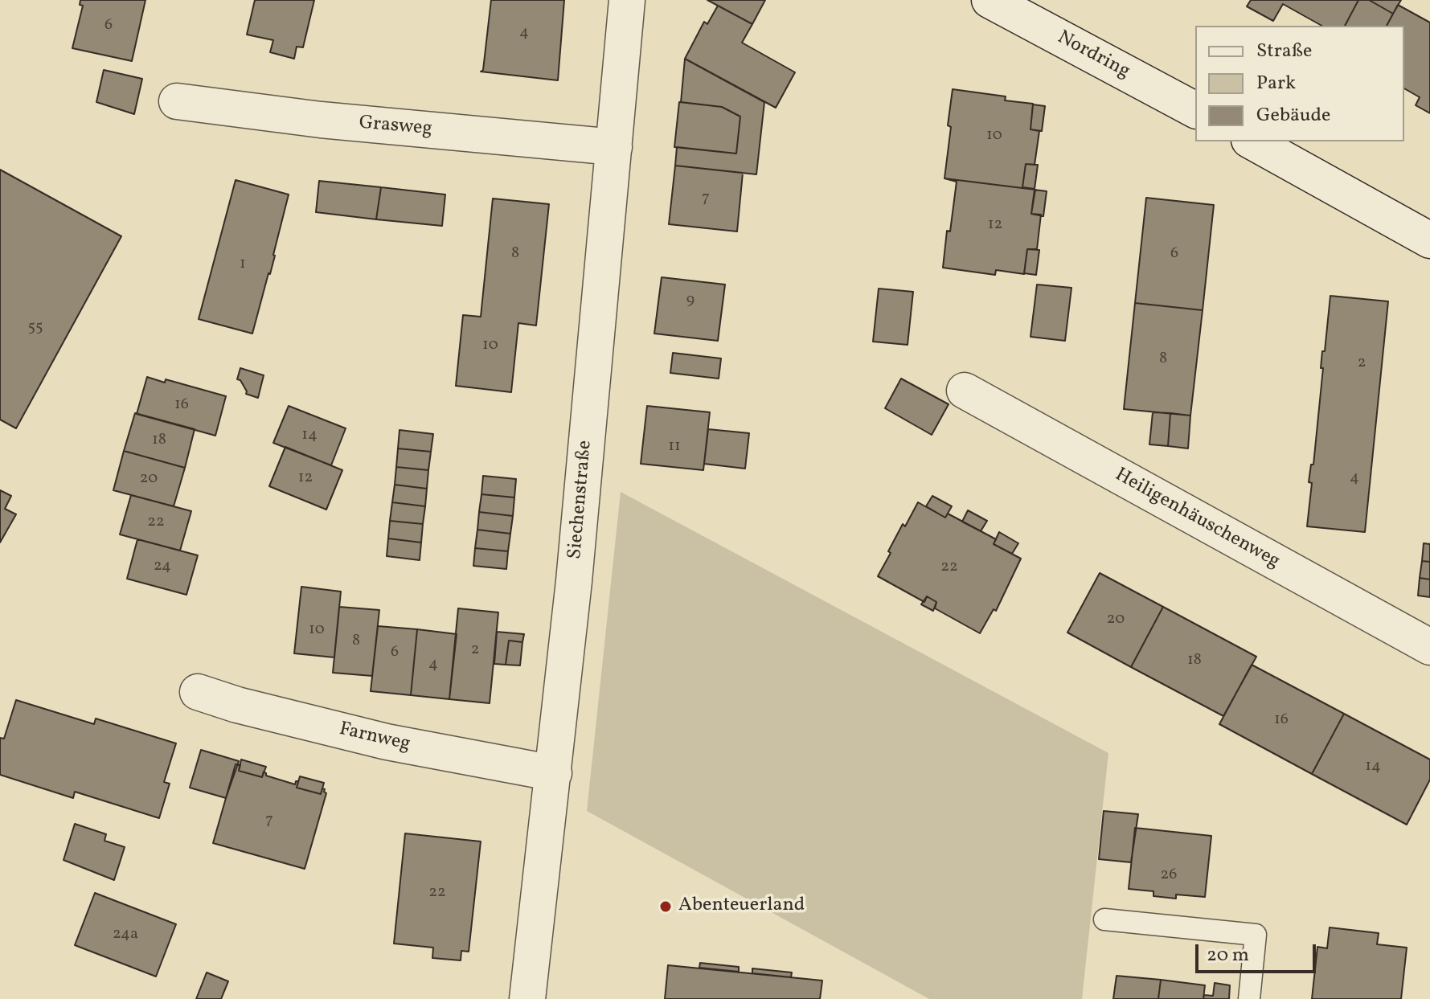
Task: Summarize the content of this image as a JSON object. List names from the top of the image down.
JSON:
{
  "streets": {
    "street": [
      "Nordring",
      "Grasweg",
      "Siechenstraße",
      "Heiligenhäuschenweg",
      "Farnweg"
    ]
  },
  "crossings": [
    ["Grasweg", "Siechenstraße"],
    ["Siechenstraße", "Farnweg"]
  ],
  "places": ["Abenteuerland"],
  "house_numbers": [
    "6",
    "4",
    "10",
    "7",
    "12",
    "8",
    "6",
    "1",
    "9",
    "55",
    "10",
    "8",
    "2",
    "16",
    "14",
    "18",
    "11",
    "12",
    "4",
    "20",
    "22",
    "24",
    "22",
    "20",
    "10",
    "8",
    "2",
    "6",
    "18",
    "4",
    "16",
    "14",
    "7",
    "26",
    "22",
    "24a"
  ],
  "legend": ["Straße", "Park", "Gebäude"],
  "scale_bar": "20 m"
}
